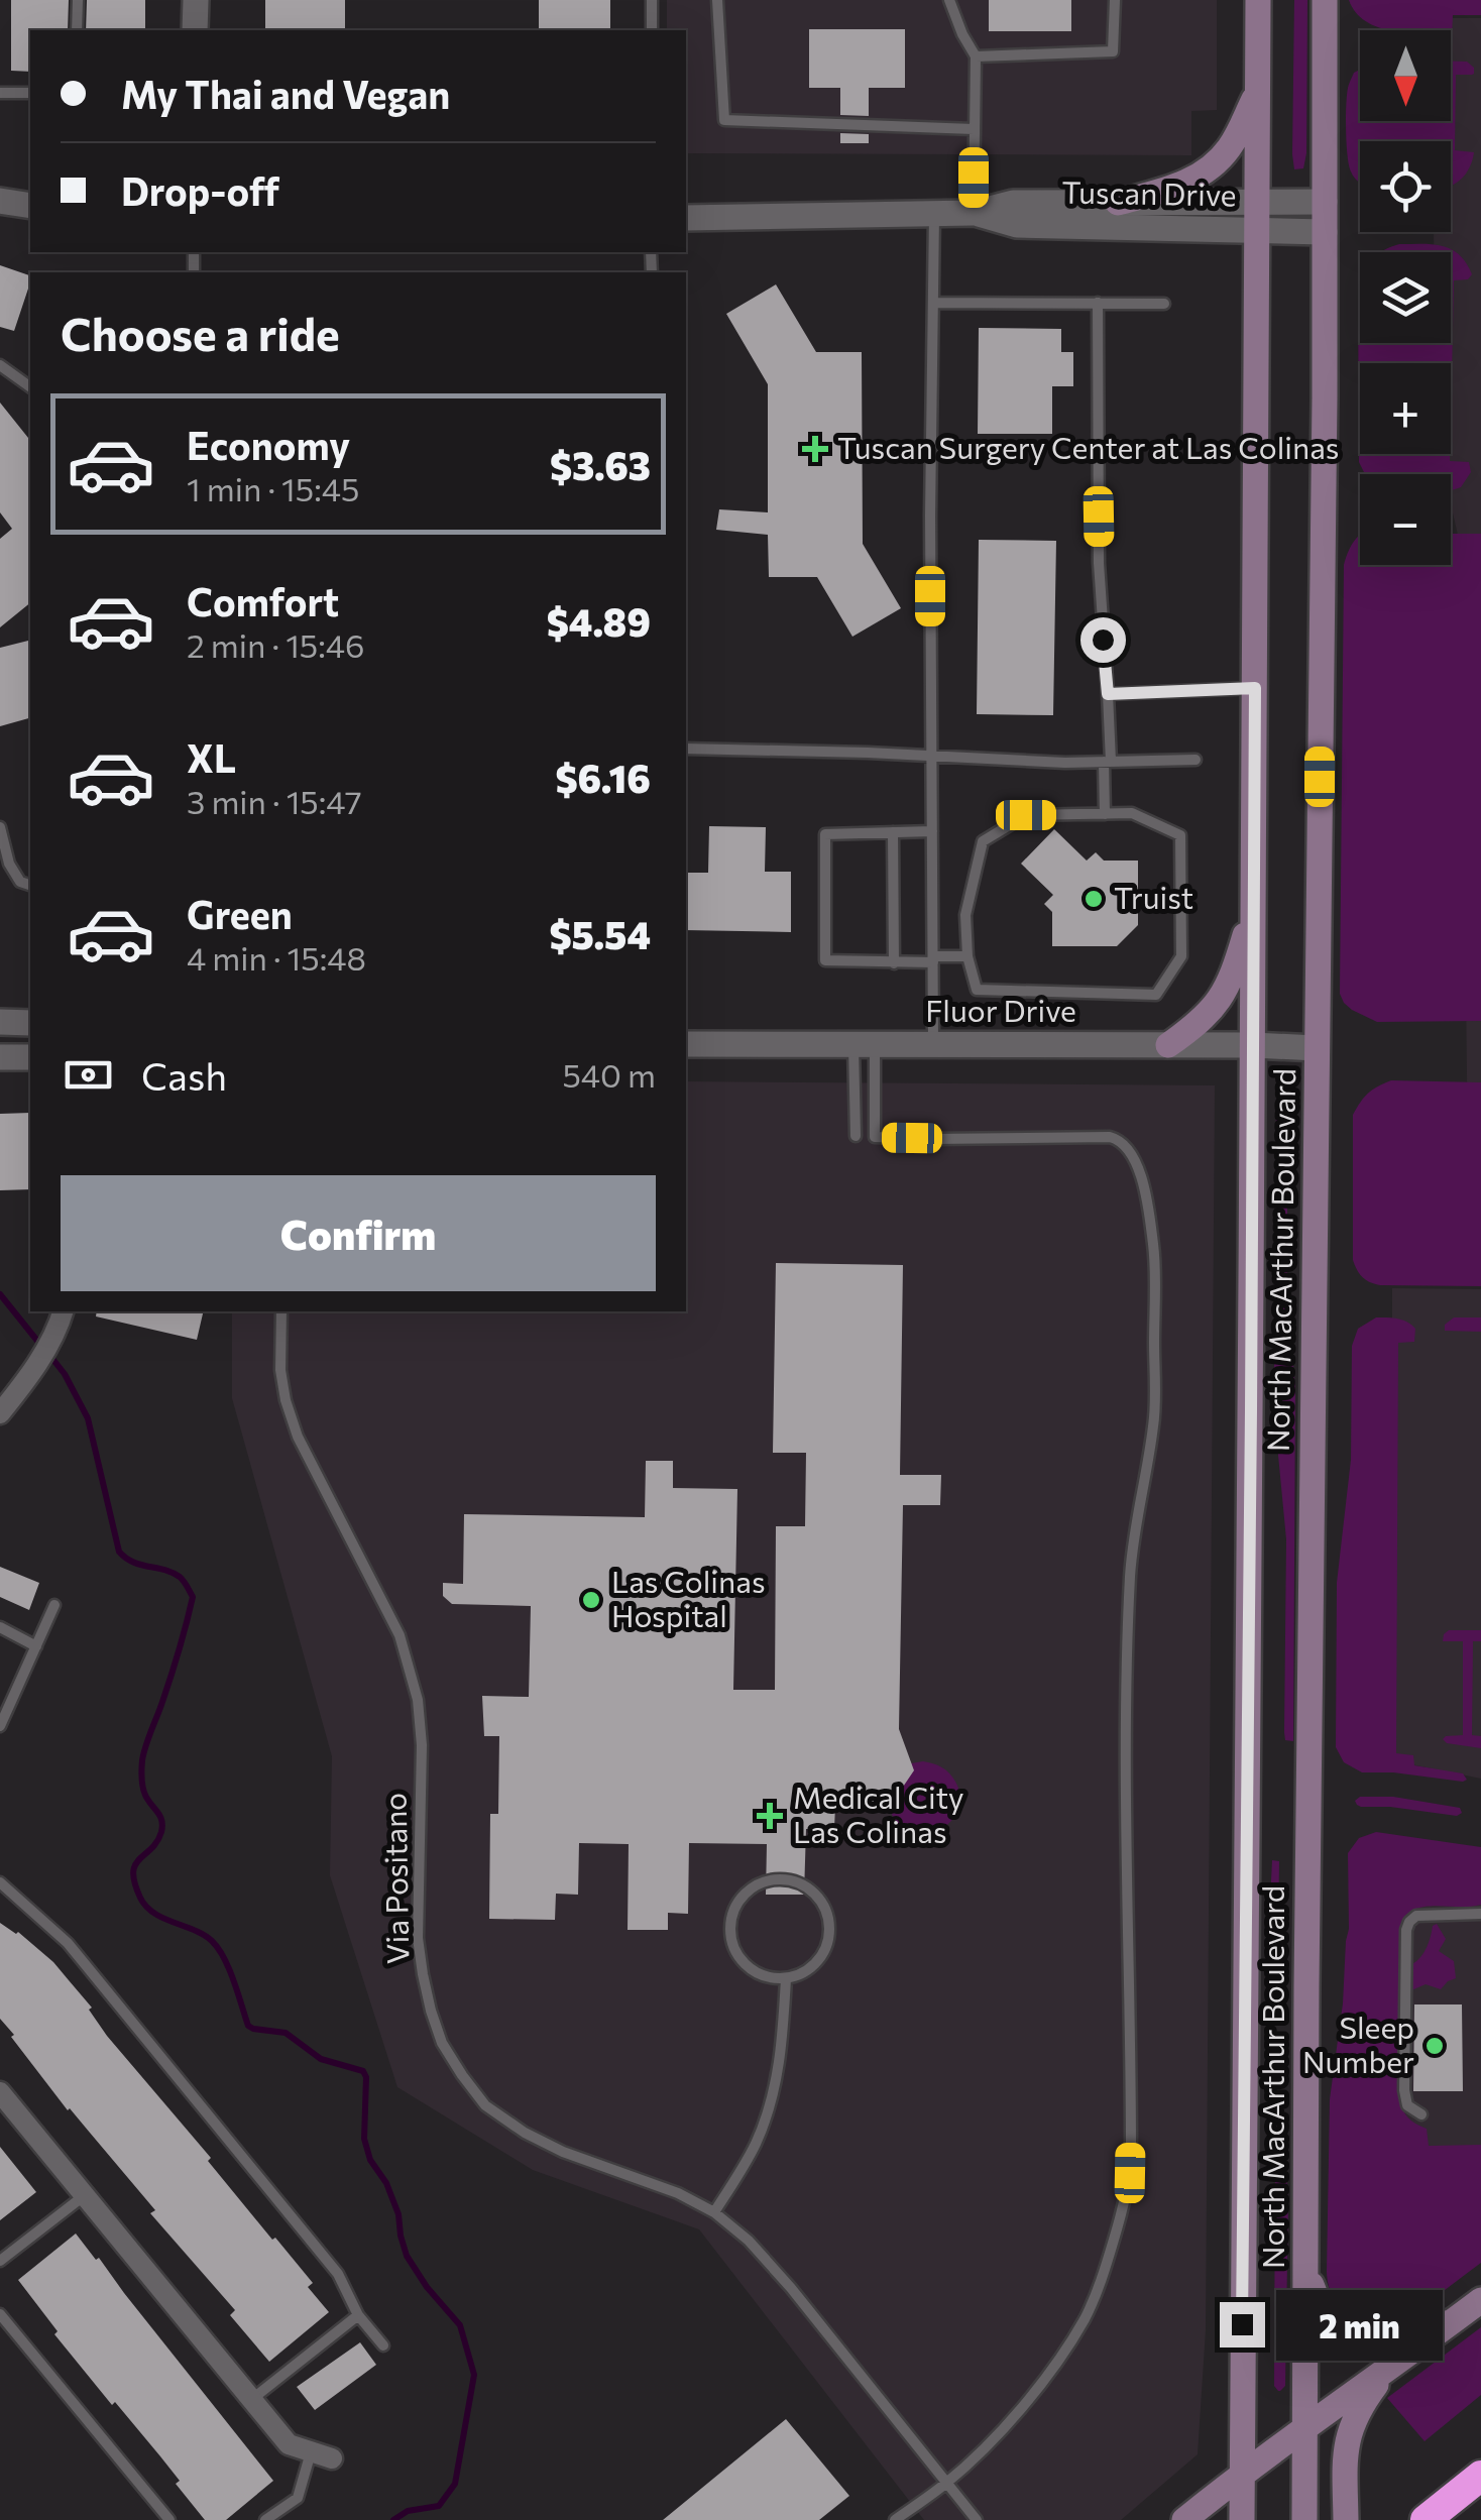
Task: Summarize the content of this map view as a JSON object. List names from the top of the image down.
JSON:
{
  "streets": {
    "main road": ["North MacArthur Boulevard"],
    "street": ["Tuscan Drive", "Fluor Drive"],
    "lane": ["Via Positano"]
  },
  "crossings": [
    ["Tuscan Drive", "North MacArthur Boulevard"],
    ["Fluor Drive", "North MacArthur Boulevard"]
  ],
  "places": {
    "health": ["Tuscan Surgery Center at Las Colinas", "Medical City Las Colinas"],
    "other": ["Truist", "Las Colinas Hospital", "Sleep Number"]
  },
  "north": "bottom",
  "page": {
    "map_buttons": ["+", "−"],
    "banner": ["My Thai and Vegan", "Drop-off"],
    "heading": "Choose a ride",
    "list": [
      {
        "name": "Economy",
        "note": "1 min · 15:45",
        "value": "$3.63"
      },
      {
        "name": "Comfort",
        "note": "2 min · 15:46",
        "value": "$4.89"
      },
      {
        "name": "XL",
        "note": "3 min · 15:47",
        "value": "$6.16"
      },
      {
        "name": "Green",
        "note": "4 min · 15:48",
        "value": "$5.54"
      }
    ],
    "pay": ["Cash", "540 m"],
    "buttons": "Confirm",
    "bubble": "2 min"
  }
}
